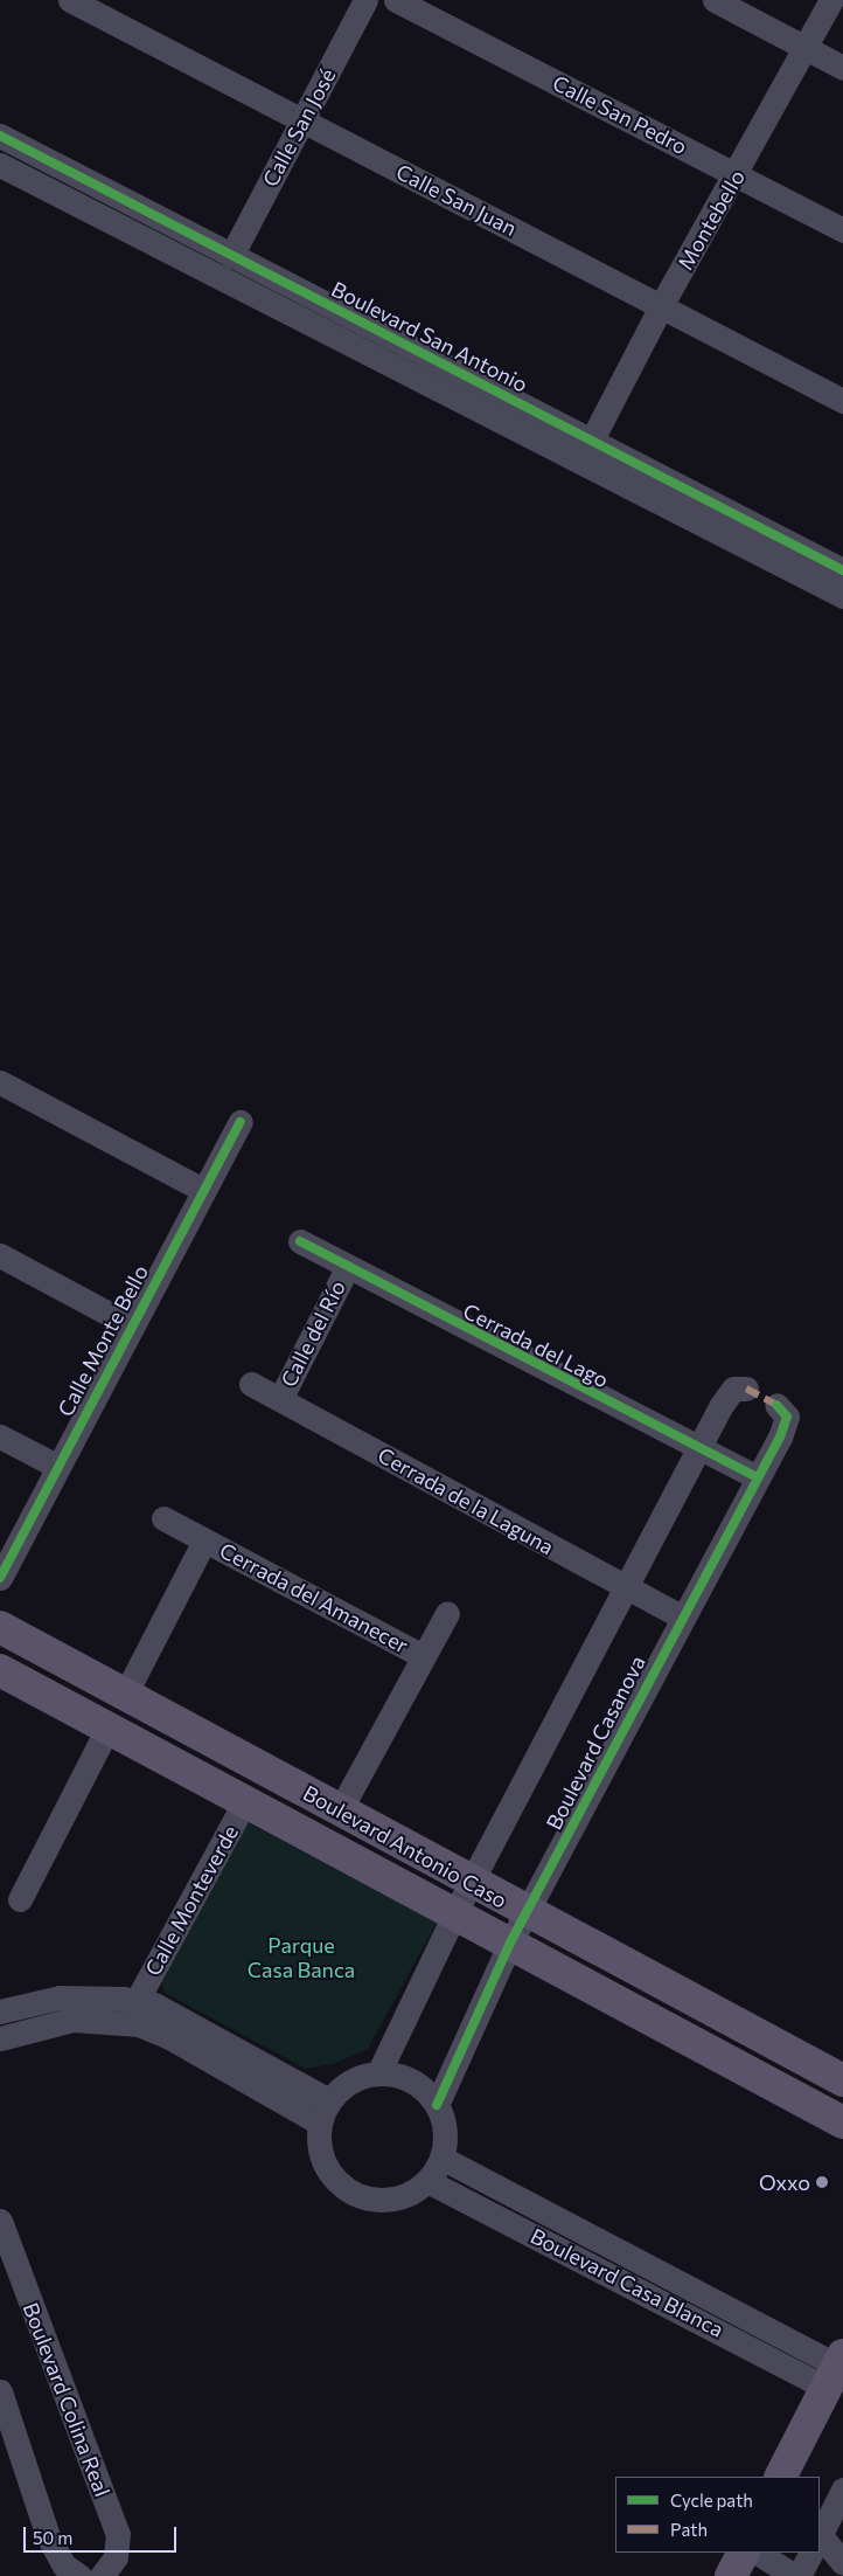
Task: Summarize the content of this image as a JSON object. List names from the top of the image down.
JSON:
{
  "streets": {
    "main road": ["Boulevard Antonio Caso"],
    "street": [
      "Calle San Pedro",
      "Calle San José",
      "Calle San Juan",
      "Montebello",
      "Boulevard San Antonio",
      "Calle del Río",
      "Calle Monte Bello",
      "Cerrada del Lago",
      "Cerrada de la Laguna",
      "Cerrada del Amanecer",
      "Boulevard Casanova",
      "Calle Monteverde",
      "Boulevard Casa Blanca",
      "Boulevard Colina Real"
    ]
  },
  "crossings": [
    ["Calle San Pedro", "Montebello"],
    ["Calle San José", "Calle San Juan"],
    ["Calle San José", "Boulevard San Antonio"],
    ["Calle San Juan", "Montebello"],
    ["Montebello", "Boulevard San Antonio"],
    ["Calle del Río", "Cerrada del Lago"],
    ["Calle del Río", "Cerrada de la Laguna"],
    ["Cerrada del Lago", "Boulevard Casanova"],
    ["Cerrada de la Laguna", "Boulevard Casanova"],
    ["Cerrada del Amanecer", "Boulevard Antonio Caso"],
    ["Boulevard Casanova", "Boulevard Antonio Caso"],
    ["Boulevard Casanova", "Boulevard Casa Blanca"],
    ["Boulevard Antonio Caso", "Calle Monteverde"]
  ],
  "parks": ["Parque Casa Banca"],
  "places": ["Oxxo"],
  "legend": ["Cycle path", "Path"],
  "scale_bar": "50 m"
}
